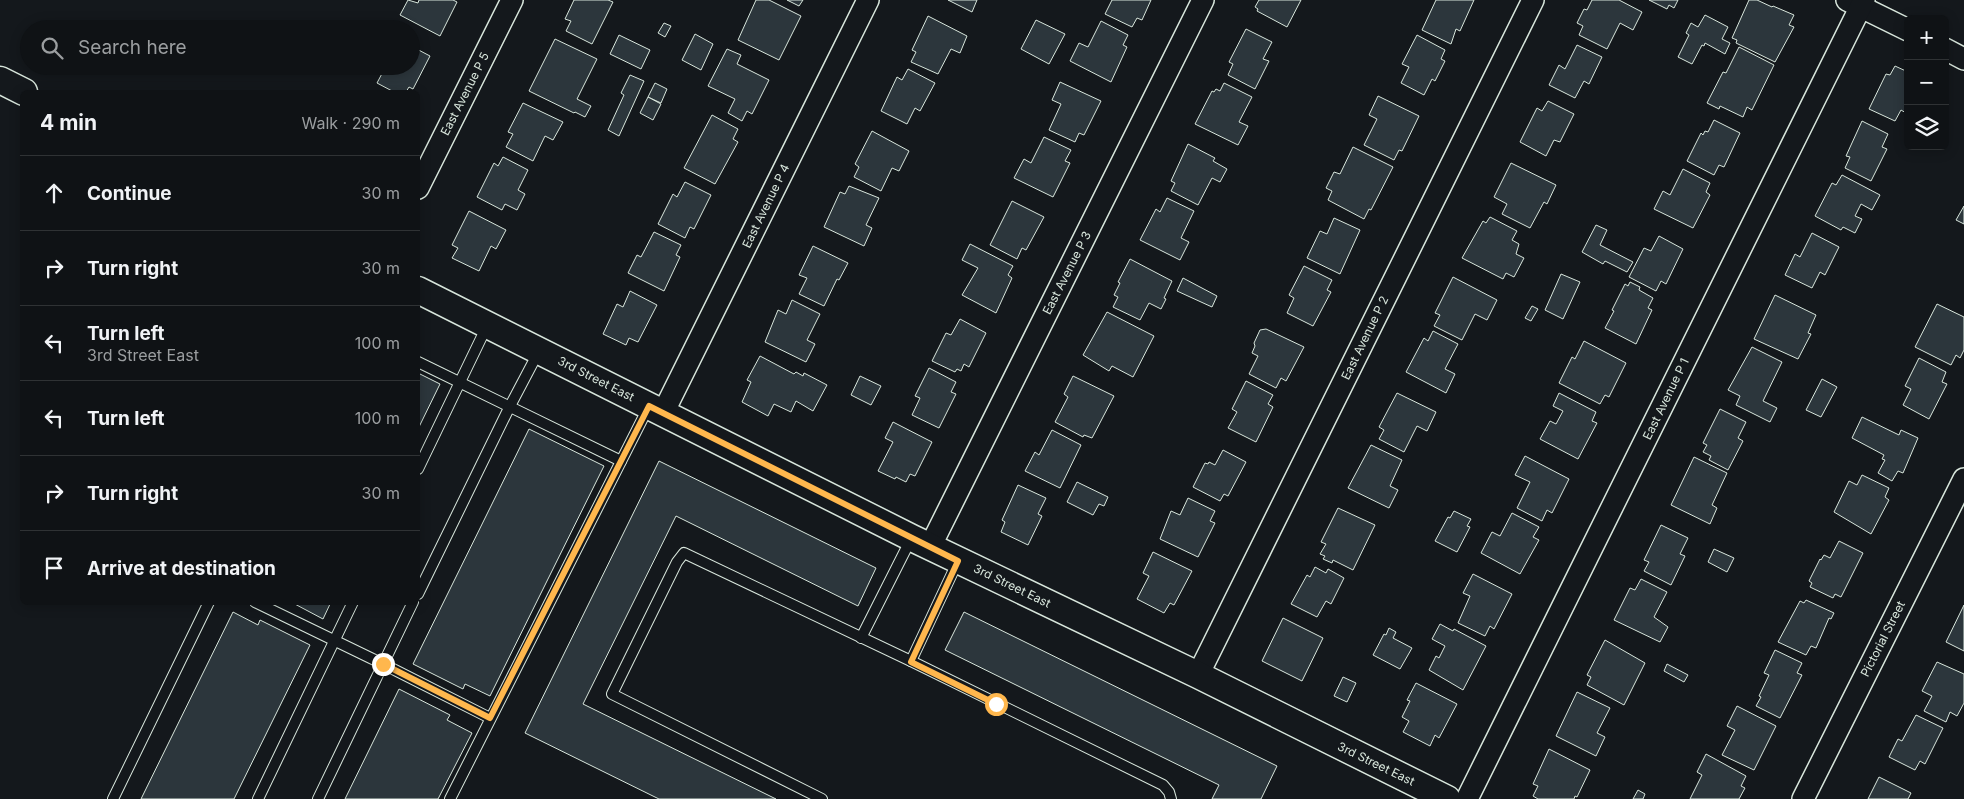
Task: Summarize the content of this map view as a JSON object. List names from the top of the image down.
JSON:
{
  "streets": {
    "street": [
      "East Avenue P 5",
      "East Avenue P 4",
      "East Avenue P 3",
      "East Avenue P 2",
      "3rd Street East",
      "East Avenue P 1",
      "Pictorial Street"
    ]
  },
  "crossings": [
    ["East Avenue P 4", "3rd Street East"],
    ["East Avenue P 3", "3rd Street East"],
    ["East Avenue P 2", "3rd Street East"]
  ],
  "page": {
    "map_buttons": ["+", "−"],
    "search": "Search here",
    "heading": ["4 min", "Walk · 290 m"],
    "list": [
      ["Continue", "30 m"],
      ["Turn right", "30 m"],
      ["Turn left", "3rd Street East", "100 m"],
      ["Turn left", "100 m"],
      ["Turn right", "30 m"],
      "Arrive at destination"
    ]
  }
}
